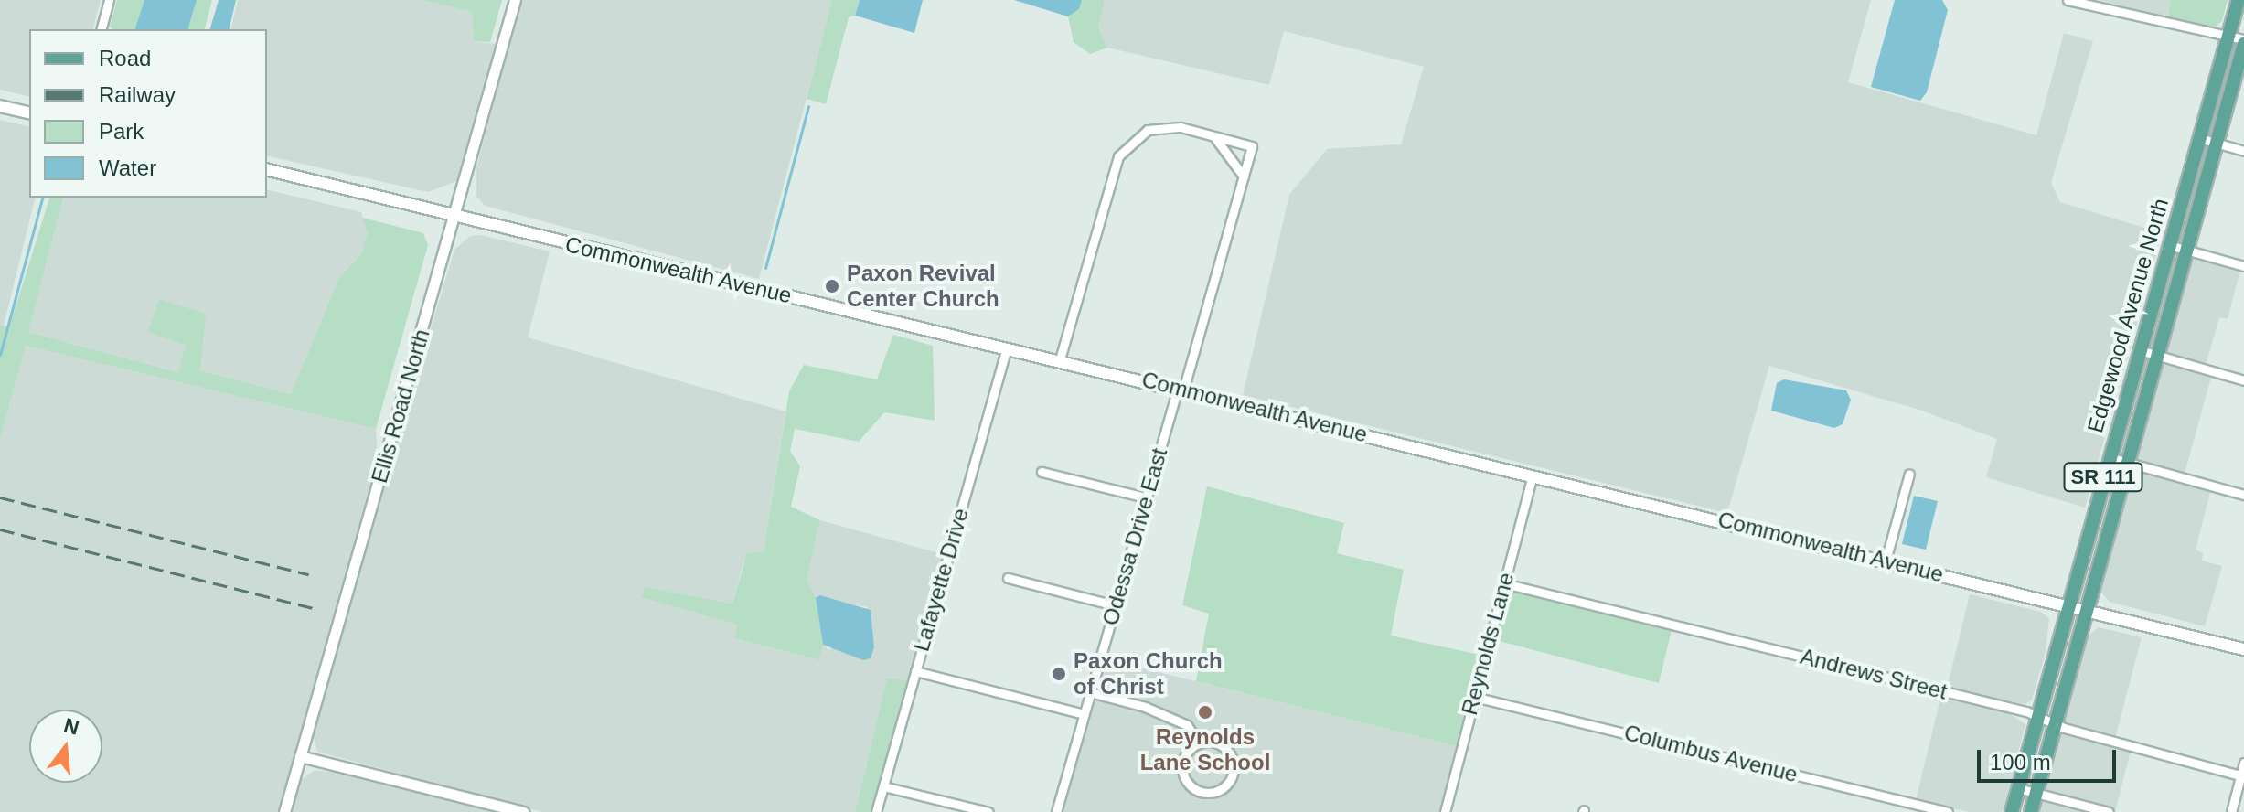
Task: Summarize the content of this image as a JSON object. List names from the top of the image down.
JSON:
{
  "streets": {
    "main road": ["Commonwealth Avenue", "Edgewood Avenue North", "SR 111"],
    "street": [
      "Ellis Road North",
      "Odessa Drive East",
      "Lafayette Drive",
      "Reynolds Lane",
      "Andrews Street",
      "Columbus Avenue"
    ]
  },
  "crossings": [
    ["Commonwealth Avenue", "Edgewood Avenue North"],
    ["Commonwealth Avenue", "Ellis Road North"],
    ["Commonwealth Avenue", "Odessa Drive East"],
    ["Commonwealth Avenue", "Lafayette Drive"],
    ["Commonwealth Avenue", "Reynolds Lane"],
    ["Edgewood Avenue North", "Andrews Street"],
    ["Reynolds Lane", "Andrews Street"],
    ["Reynolds Lane", "Columbus Avenue"]
  ],
  "places": ["Paxon Revival Center Church", "Paxon Church of Christ", "Reynolds Lane School"],
  "legend": [
    "Road",
    "Railway",
    "Park",
    "Water"
  ],
  "scale_bar": "100 m",
  "north": "top"
}
